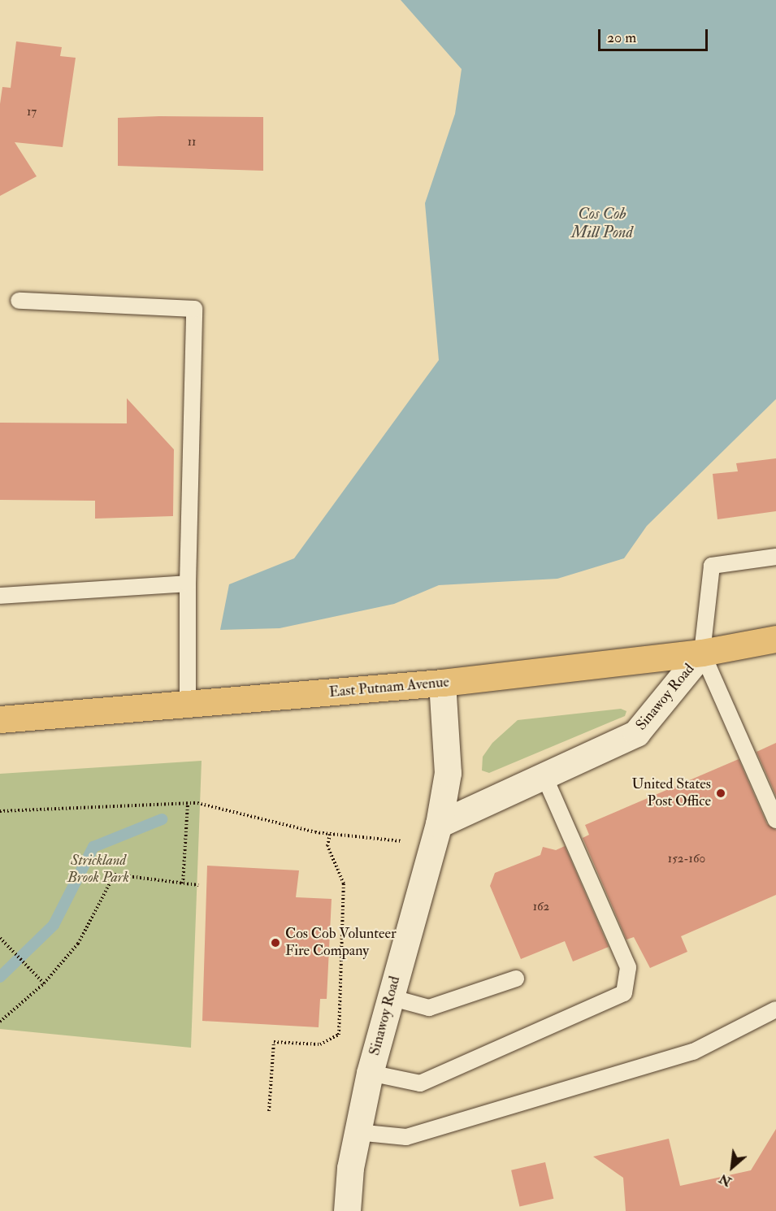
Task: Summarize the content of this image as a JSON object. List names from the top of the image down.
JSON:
{
  "streets": {
    "main road": ["East Putnam Avenue"],
    "street": ["Sinawoy Road"]
  },
  "crossings": [
    ["East Putnam Avenue", "Sinawoy Road"]
  ],
  "water": ["Cos Cob Mill Pond"],
  "parks": ["Strickland Brook Park"],
  "places": ["United States Post Office", "Cos Cob Volunteer Fire Company"],
  "house_numbers": [
    "17",
    "11",
    "152-160",
    "162"
  ],
  "scale_bar": "20 m",
  "north": "bottom left"
}
